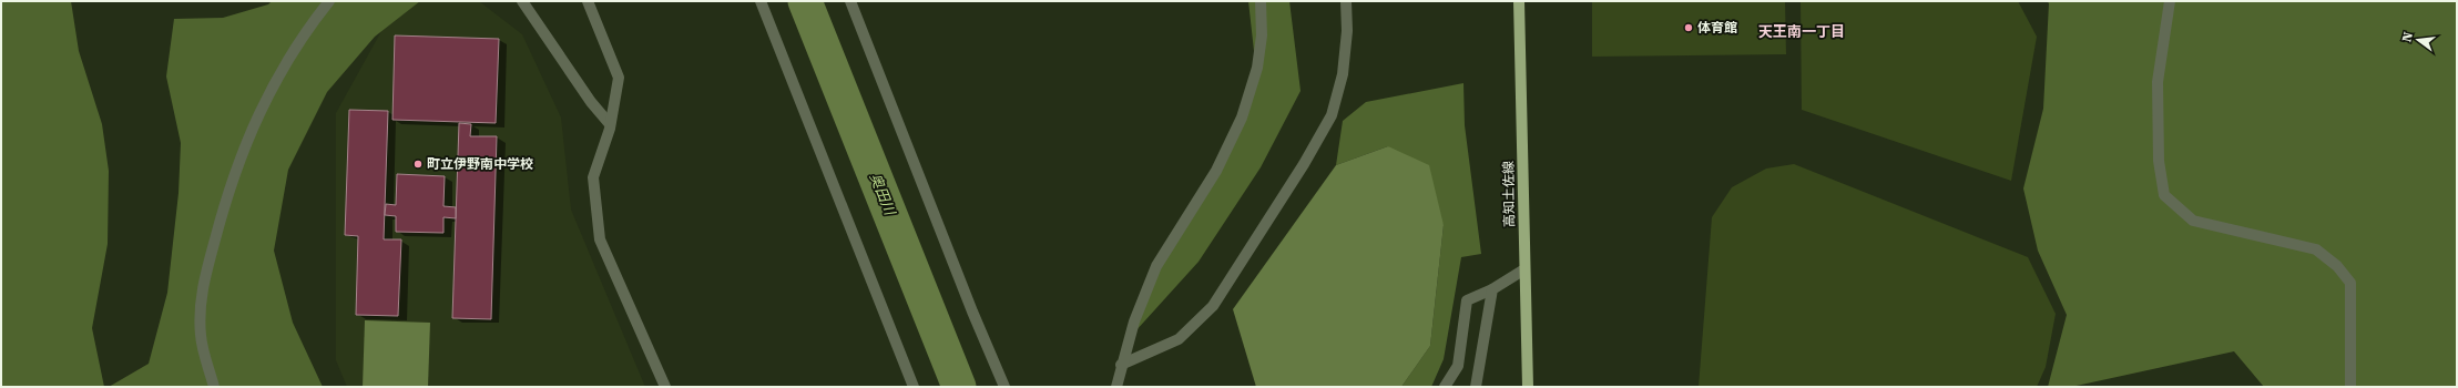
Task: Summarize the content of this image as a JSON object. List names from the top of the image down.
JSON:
{
  "streets": {
    "main road": ["高知土佐線"]
  },
  "districts": ["天王南一丁目"],
  "water": ["奥田川"],
  "places": ["体育館", "町立伊野南中学校"],
  "north": "left"
}
